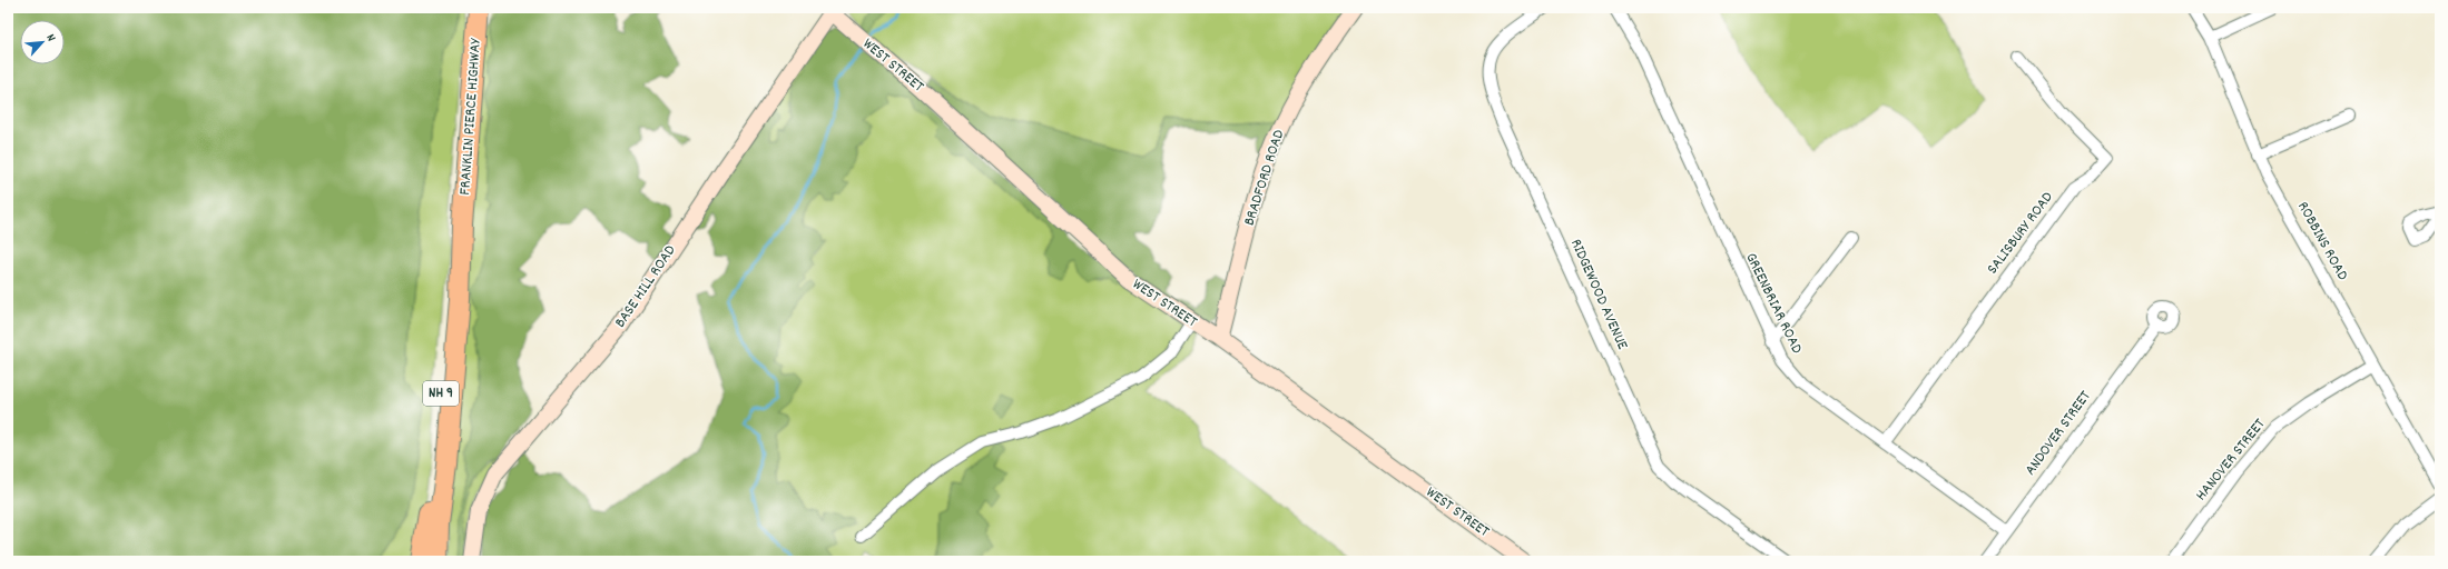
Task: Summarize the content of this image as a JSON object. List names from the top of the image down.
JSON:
{
  "streets": {
    "highway": ["FRANKLIN PIERCE HIGHWAY", "NH 9"],
    "street": [
      "WEST STREET",
      "BRADFORD ROAD",
      "SALISBURY ROAD",
      "ROBBINS ROAD",
      "BASE HILL ROAD",
      "RIDGEWOOD AVENUE",
      "GREENBRIAR ROAD",
      "ANDOVER STREET",
      "HANOVER STREET"
    ]
  },
  "crossings": [
    ["WEST STREET", "BRADFORD ROAD"],
    ["WEST STREET", "BASE HILL ROAD"],
    ["SALISBURY ROAD", "GREENBRIAR ROAD"],
    ["ROBBINS ROAD", "HANOVER STREET"],
    ["GREENBRIAR ROAD", "ANDOVER STREET"]
  ],
  "north": "top right"
}
